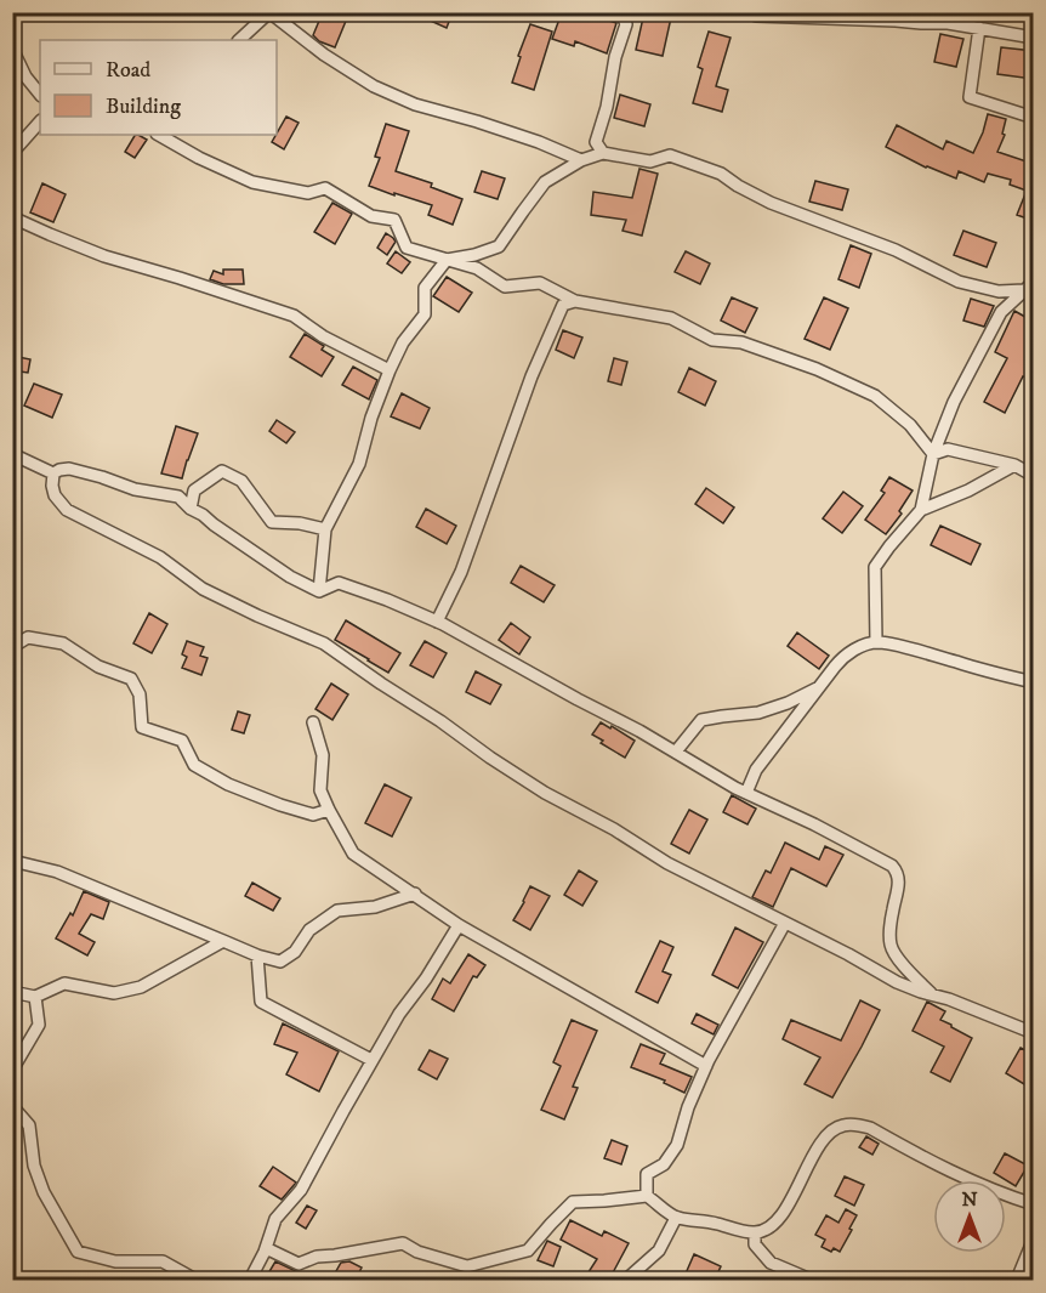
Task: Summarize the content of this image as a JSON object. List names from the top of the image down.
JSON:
{
  "legend": ["Road", "Building"],
  "north": "top"
}
